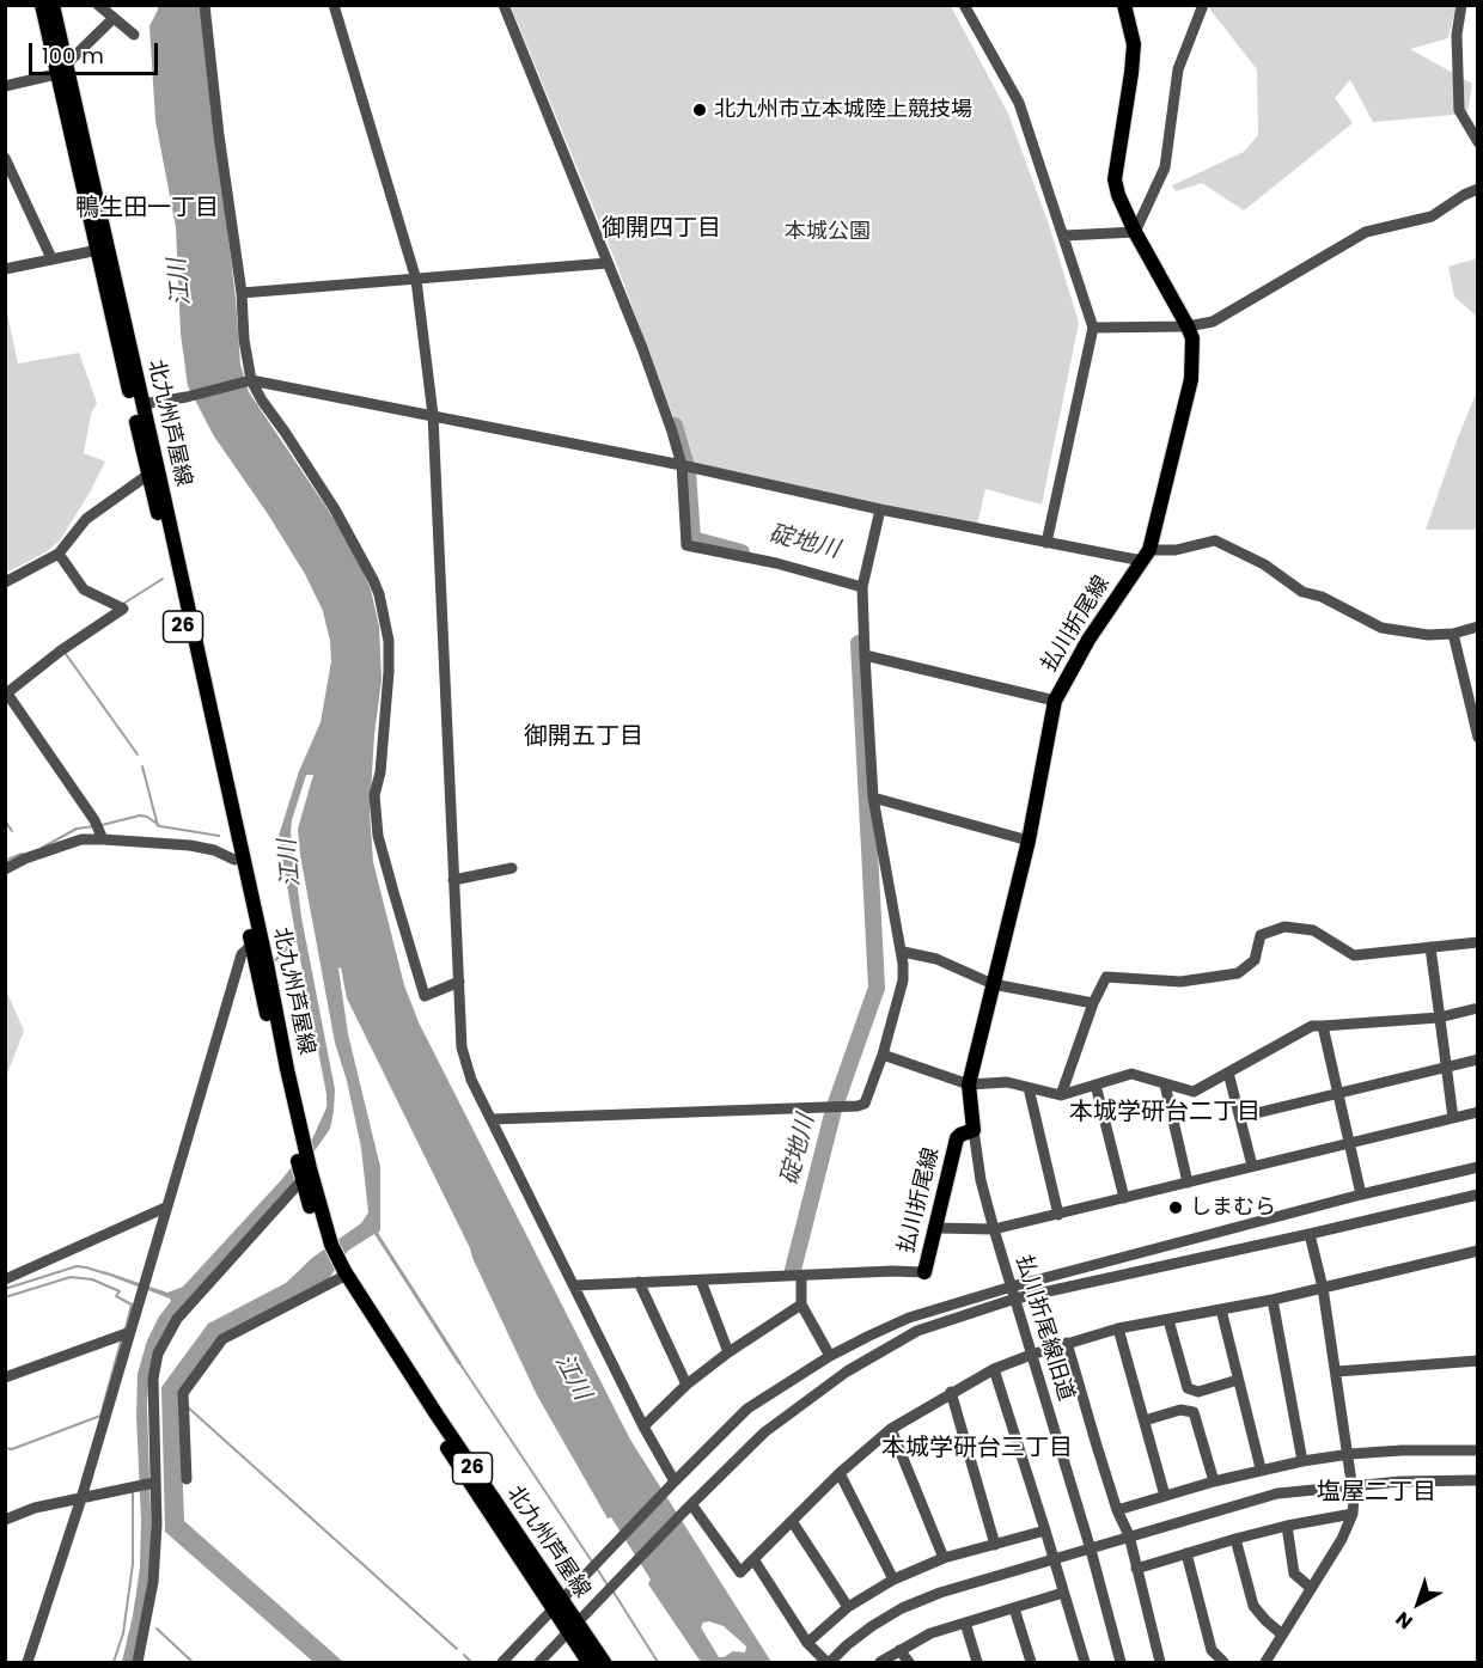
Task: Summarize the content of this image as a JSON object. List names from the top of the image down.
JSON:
{
  "streets": {
    "main road": ["北九州芦屋線", "払川折尾線", "26"],
    "street": ["払川折尾線旧道"]
  },
  "crossings": [
    ["払川折尾線", "払川折尾線旧道"]
  ],
  "districts": [
    "鴨生田一丁目",
    "御開四丁目",
    "御開五丁目",
    "本城学研台二丁目",
    "本城学研台三丁目",
    "塩屋二丁目"
  ],
  "water": ["江川", "碇地川"],
  "parks": ["本城公園"],
  "places": ["北九州市立本城陸上競技場", "しまむら"],
  "scale_bar": "100 m",
  "north": "bottom left"
}
